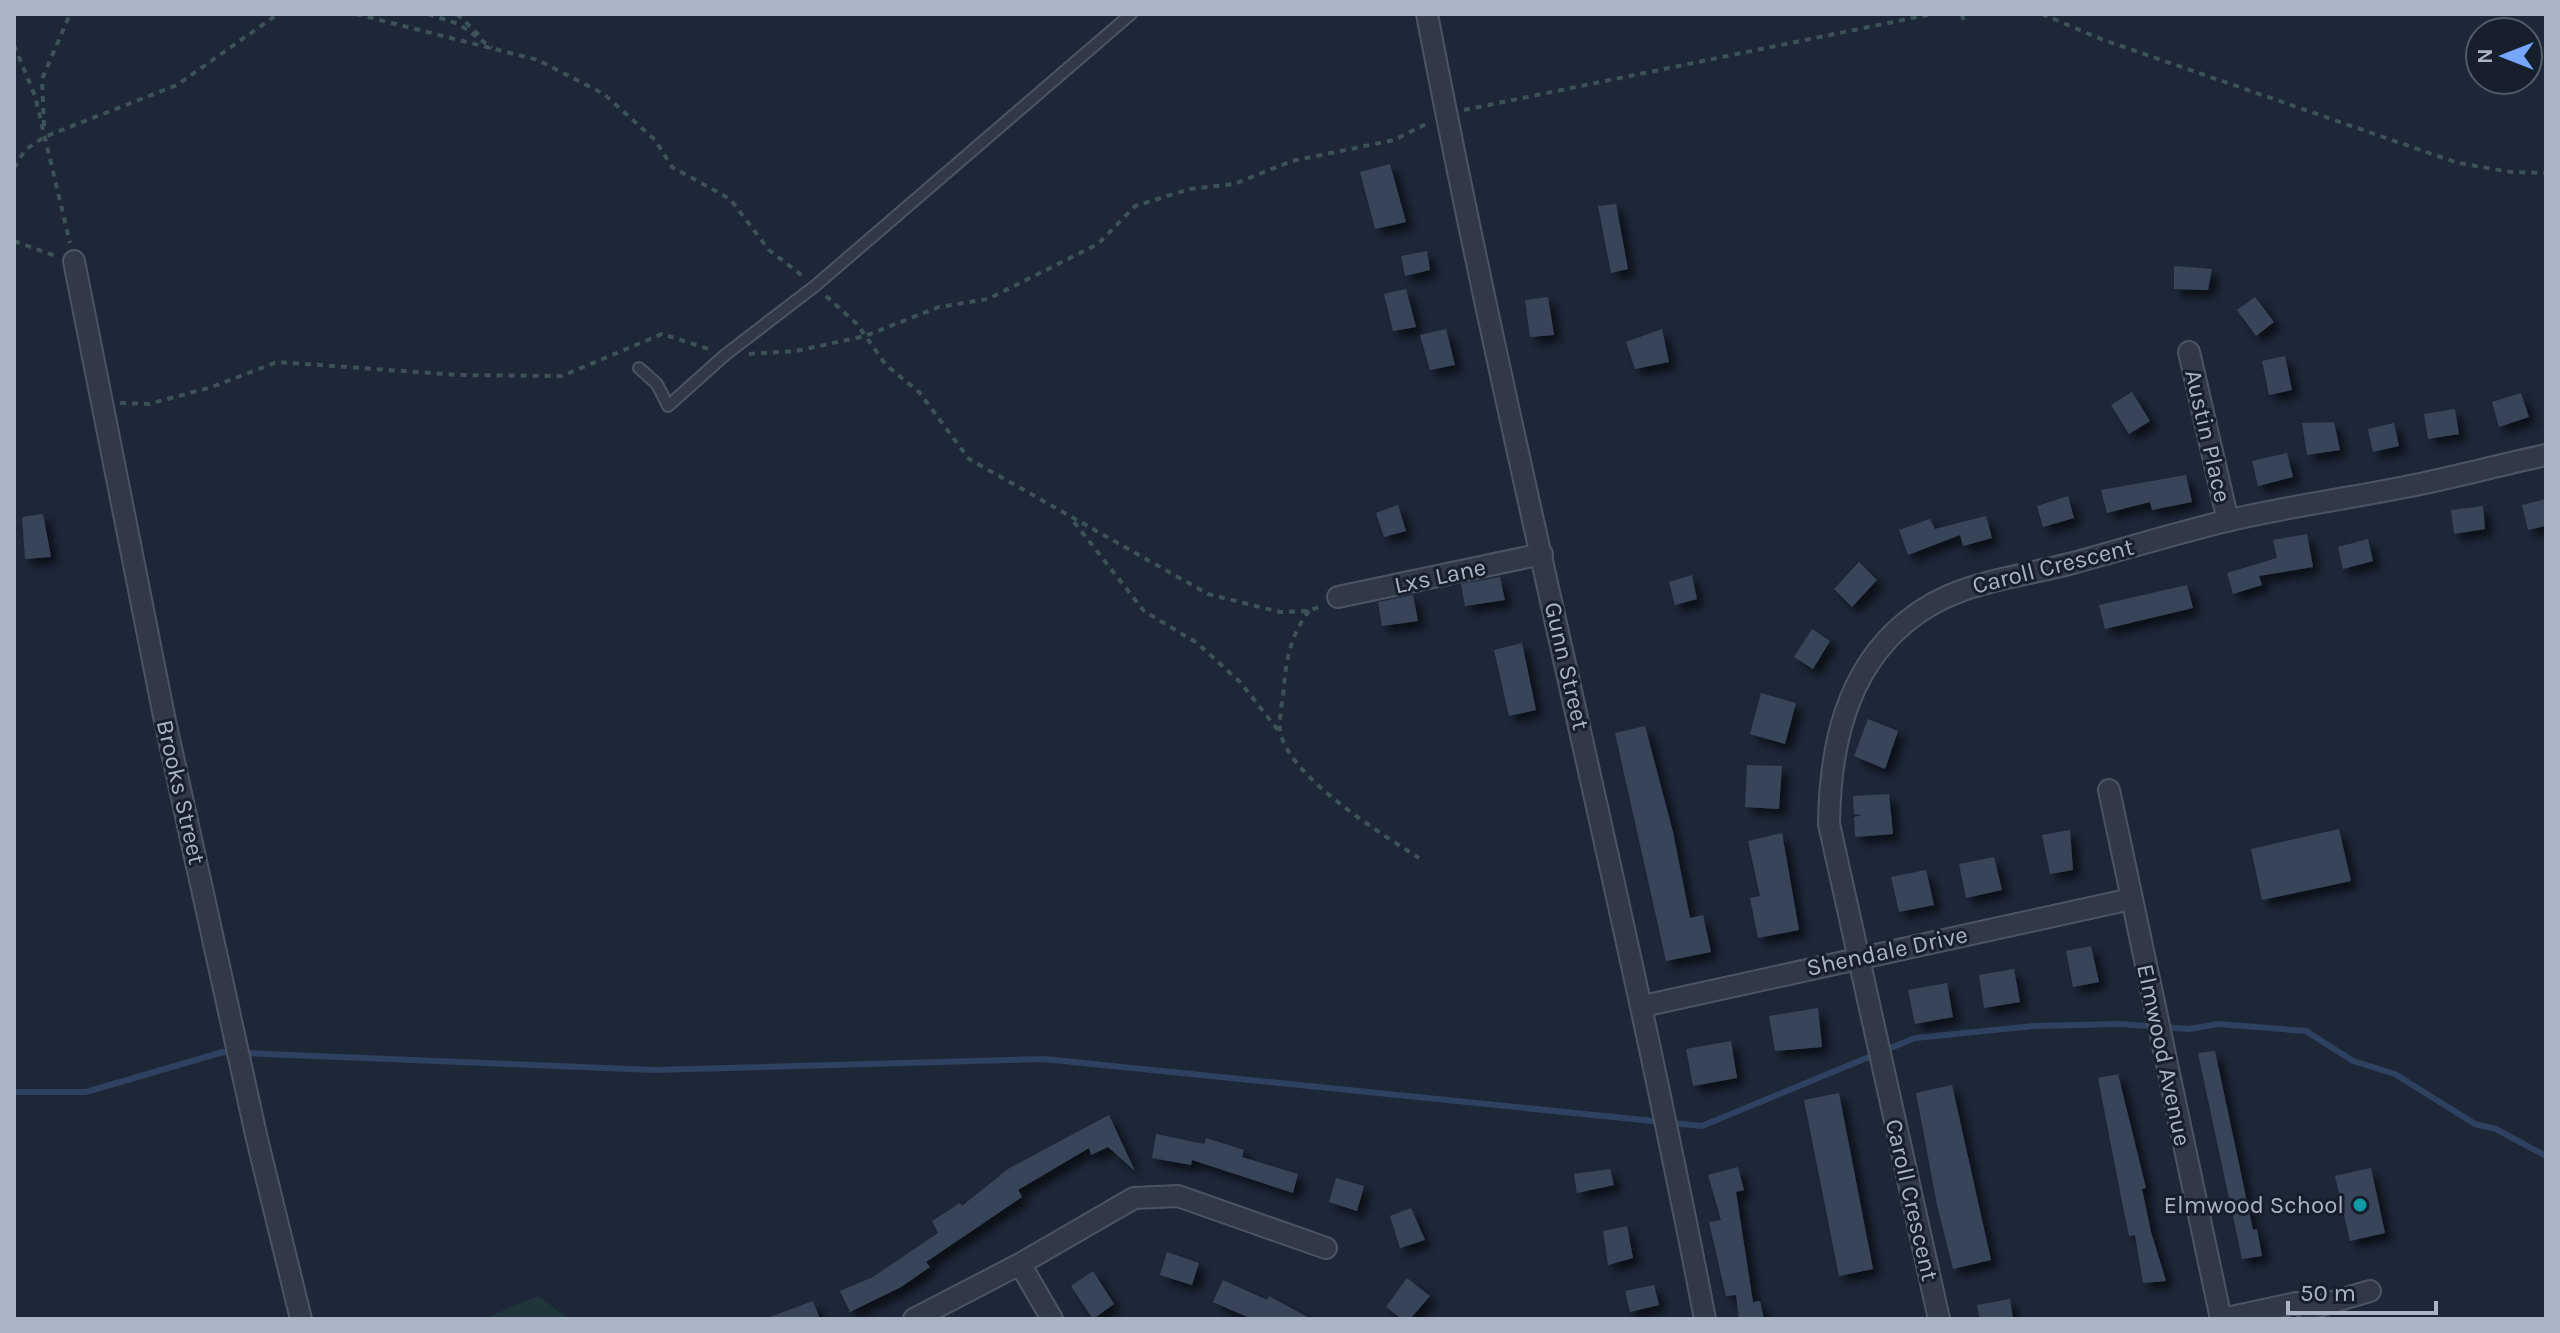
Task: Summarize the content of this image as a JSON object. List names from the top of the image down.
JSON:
{
  "streets": {
    "street": [
      "Austin Place",
      "Caroll Crescent",
      "Lxs Lane",
      "Gunn Street",
      "Brooks Street",
      "Shendale Drive",
      "Elmwood Avenue"
    ]
  },
  "crossings": [
    ["Austin Place", "Caroll Crescent"],
    ["Caroll Crescent", "Shendale Drive"],
    ["Lxs Lane", "Gunn Street"],
    ["Gunn Street", "Shendale Drive"],
    ["Shendale Drive", "Elmwood Avenue"]
  ],
  "places": ["Elmwood School"],
  "scale_bar": "50 m",
  "north": "left"
}
